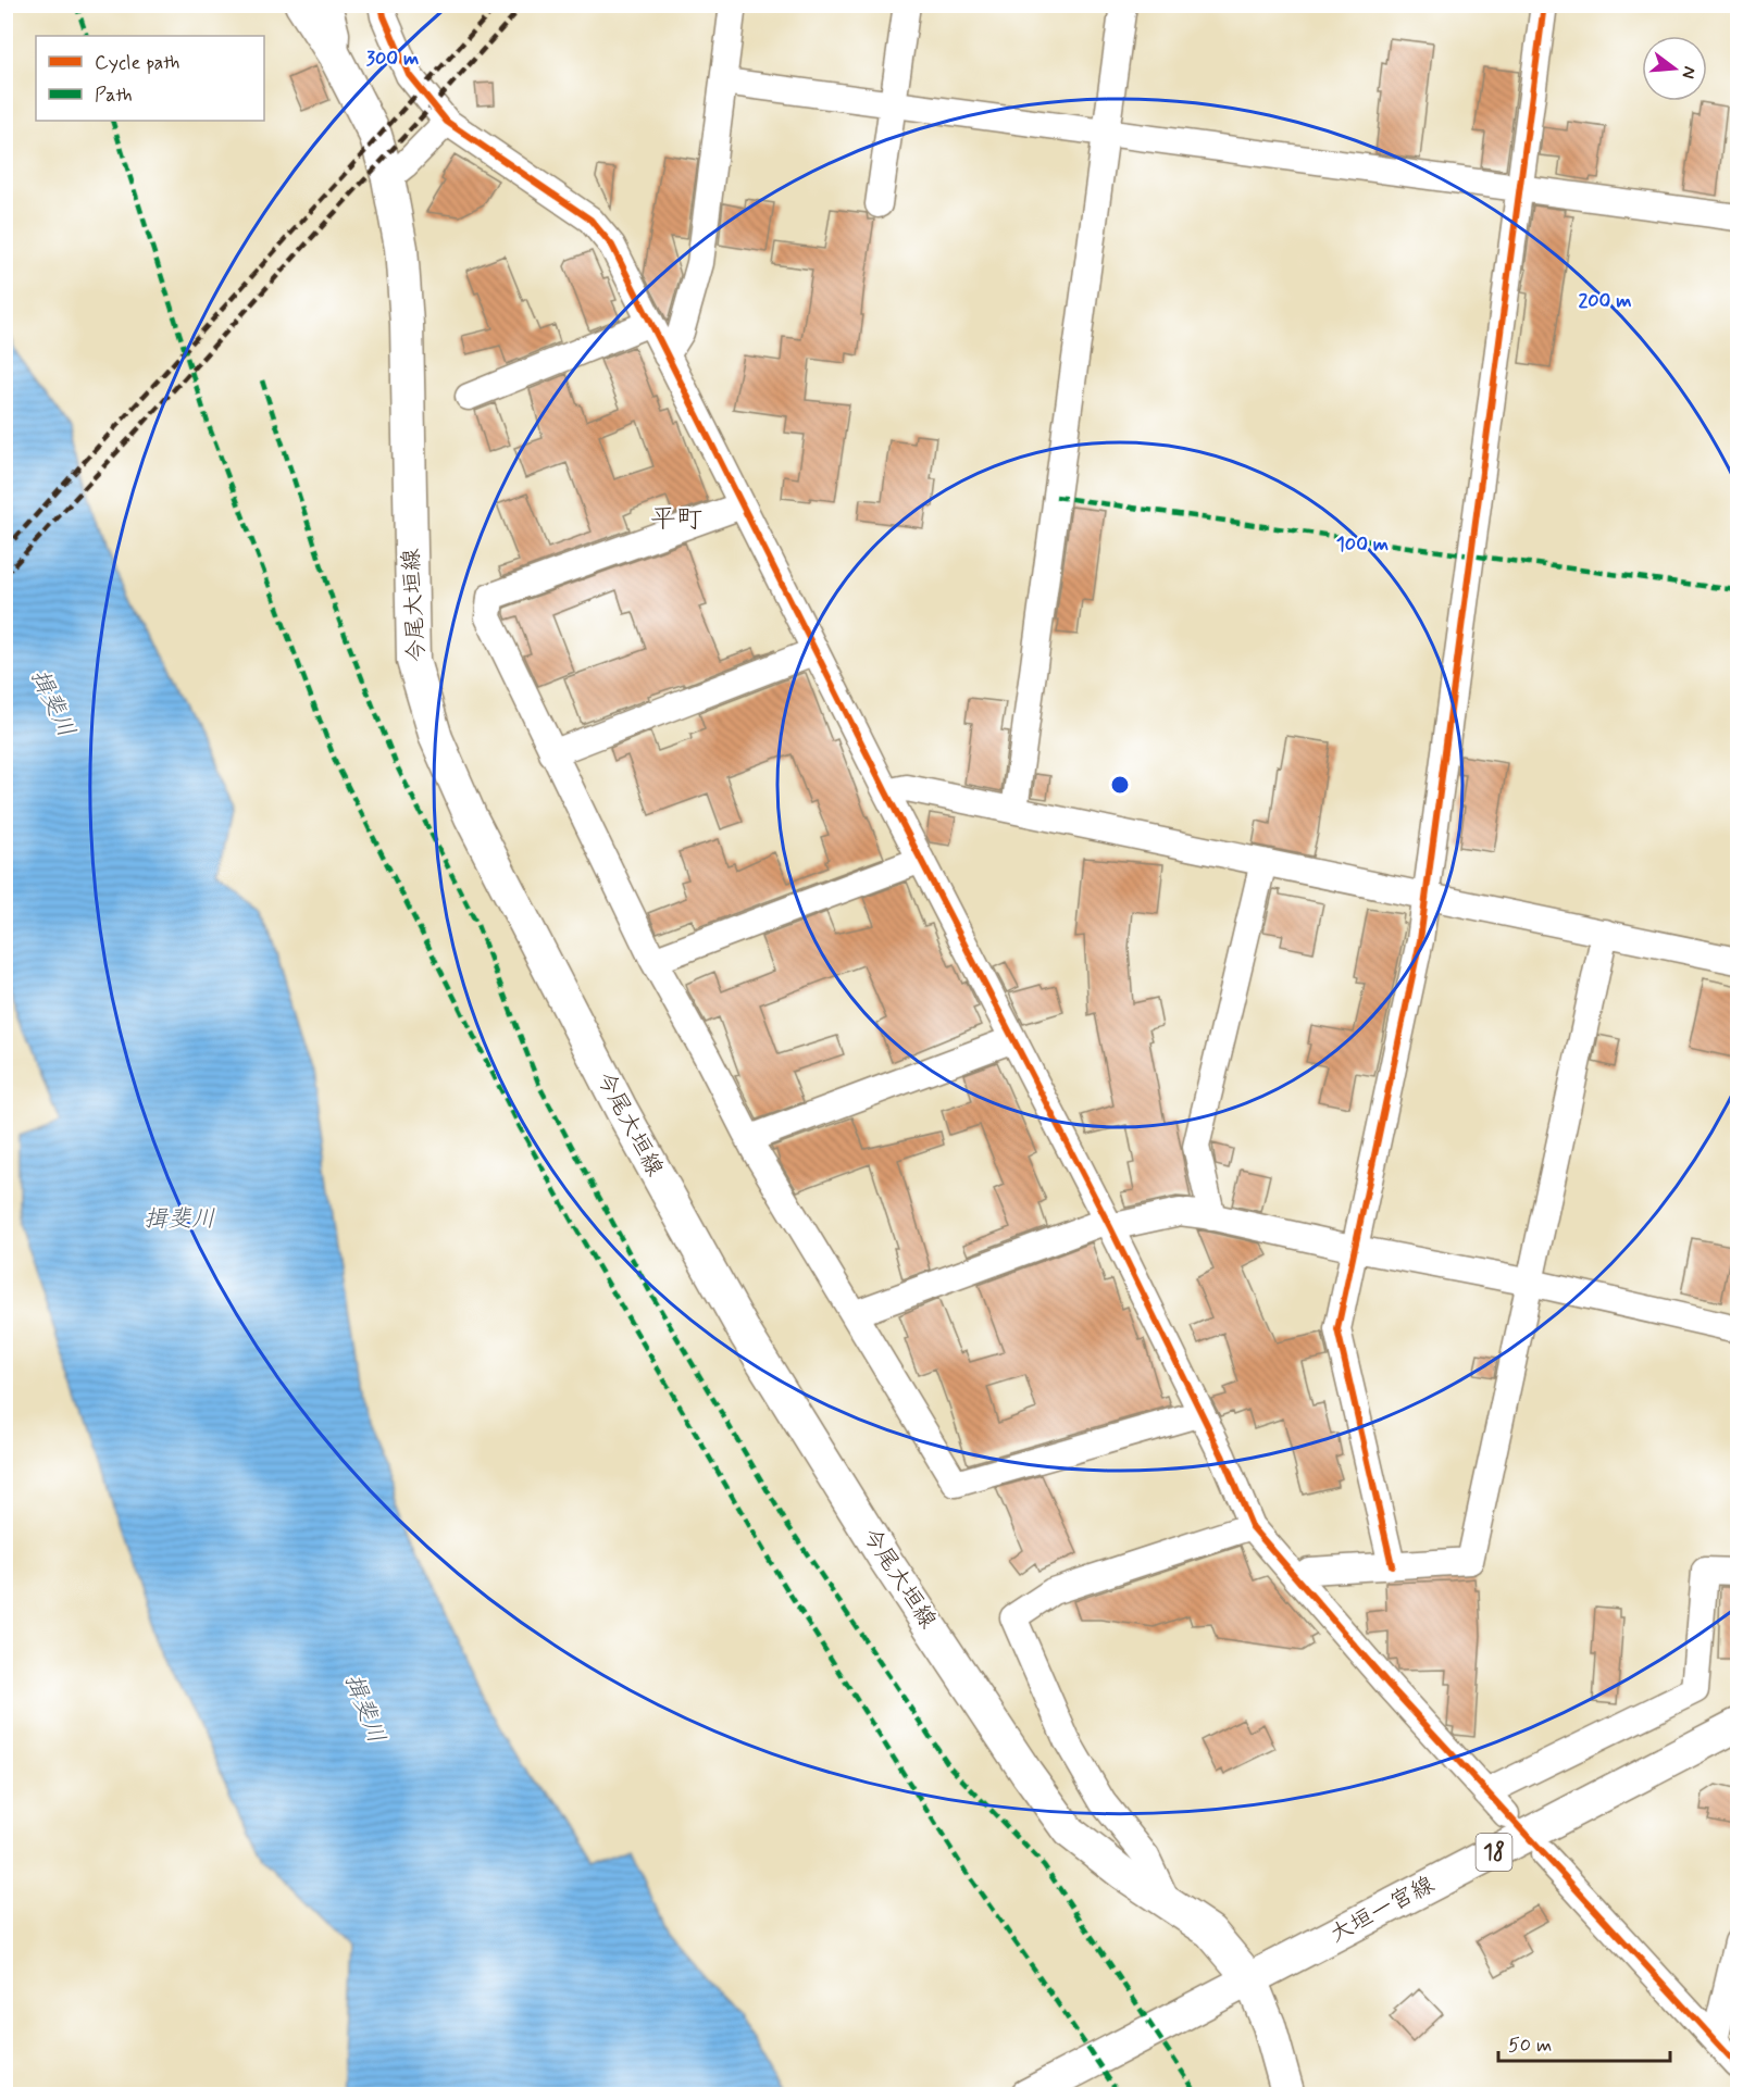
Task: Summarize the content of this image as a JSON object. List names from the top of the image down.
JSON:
{
  "streets": {
    "main road": ["今尾大垣線", "18", "大垣一宮線"]
  },
  "crossings": [
    ["今尾大垣線", "大垣一宮線"]
  ],
  "districts": ["平町"],
  "water": ["揖斐川"],
  "legend": ["Cycle path", "Path"],
  "scale_bar": "50 m",
  "north": "right",
  "rings": ["300 m", "200 m", "100 m"]
}
